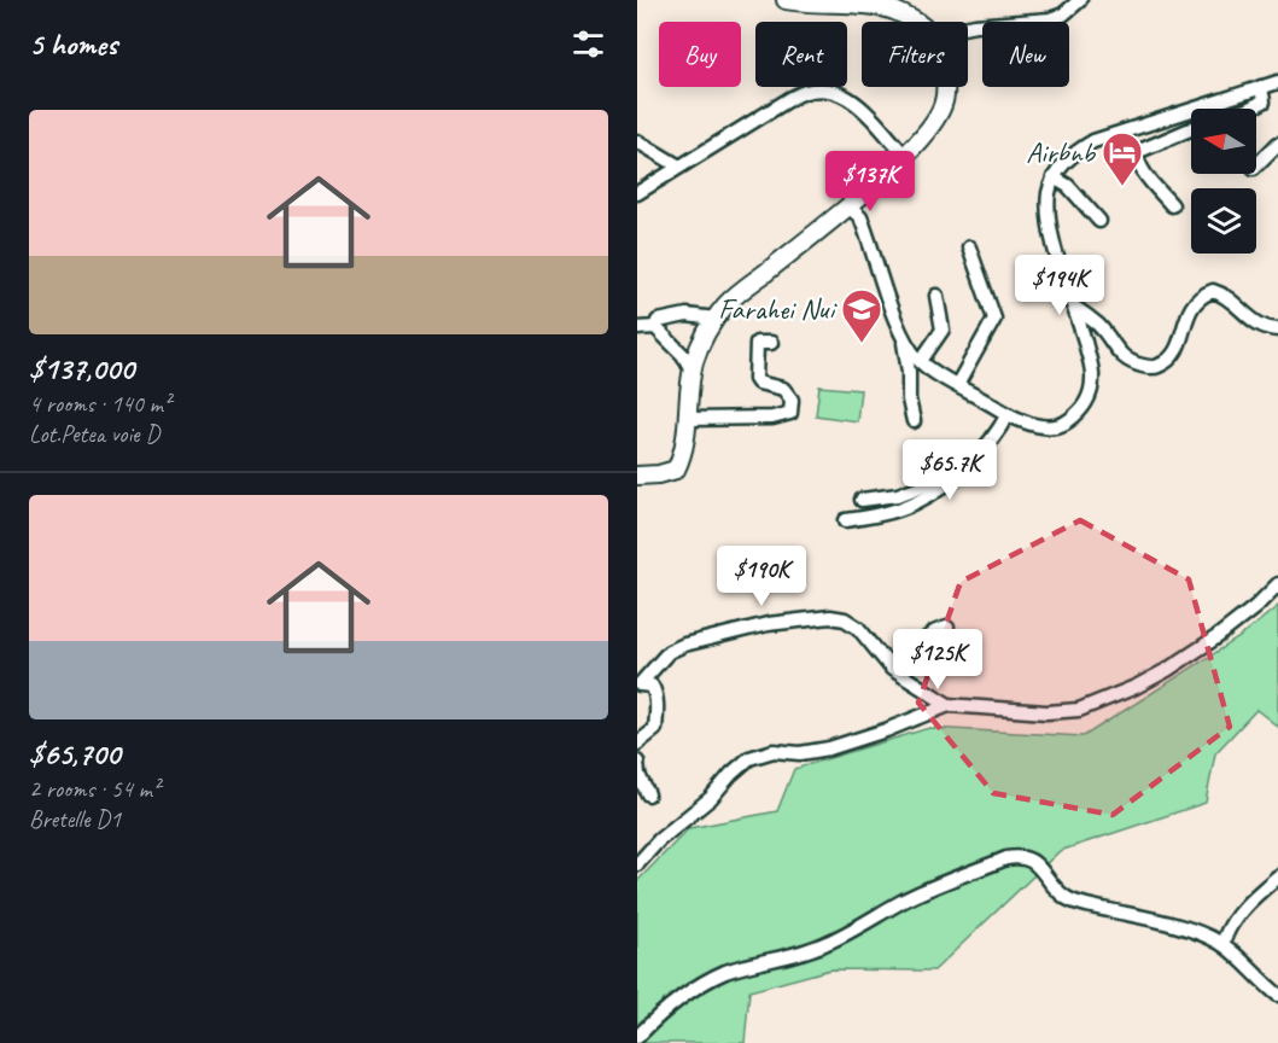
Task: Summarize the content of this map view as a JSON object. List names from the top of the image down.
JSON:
{
  "places": {
    "hotel": ["Airbnb"],
    "school or university": ["Farahei Nui"]
  },
  "north": "left",
  "page": {
    "heading": "5 homes",
    "chip": [
      "Buy",
      "Rent",
      "Filters",
      "New"
    ],
    "list": [
      {
        "name": "$137,000",
        "note": "4 rooms · 140 m² · Lot.Petea voie D"
      },
      {
        "name": "$65,700",
        "note": "2 rooms · 54 m² · Bretelle D1"
      }
    ],
    "price": [
      "$137K",
      "$194K",
      "$65.7K",
      "$190K",
      "$125K"
    ]
  }
}
